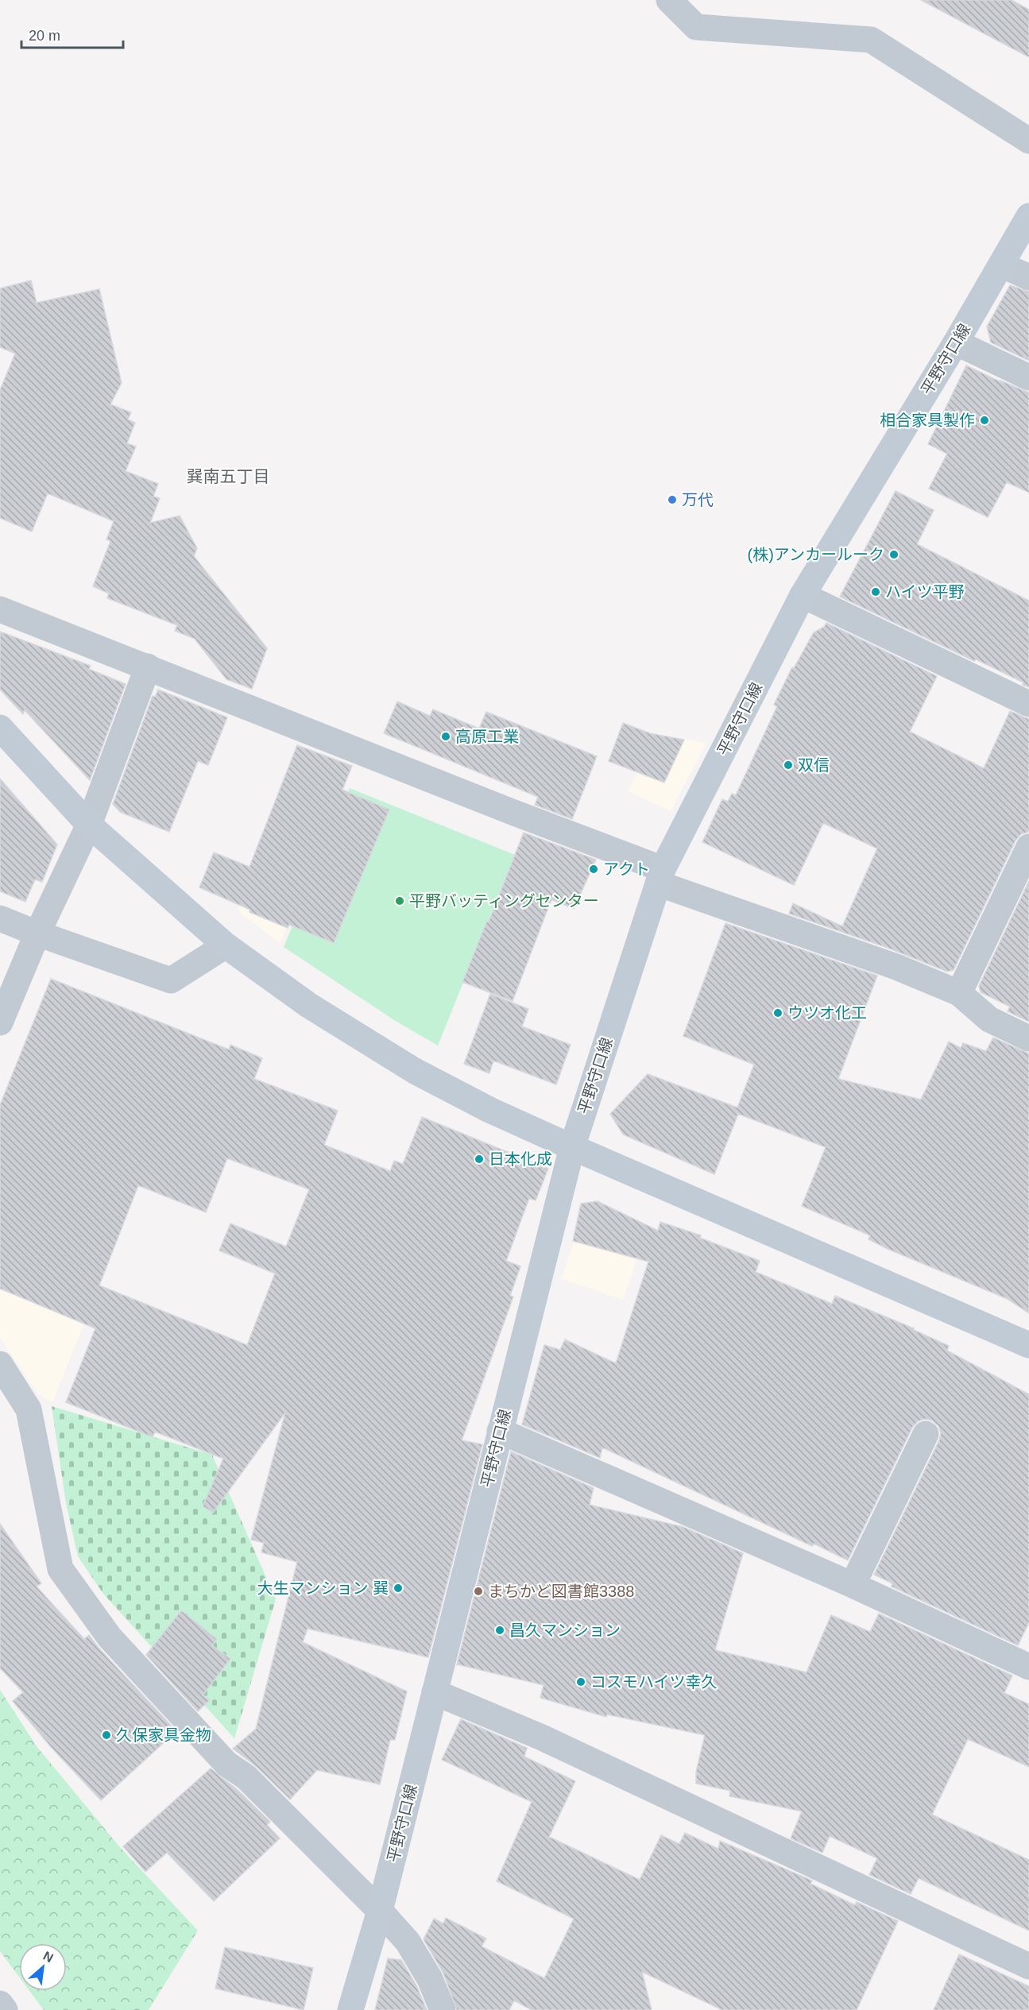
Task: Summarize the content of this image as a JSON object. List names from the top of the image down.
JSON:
{
  "streets": {
    "main road": ["平野守口線"]
  },
  "districts": ["巽南五丁目"],
  "places": [
    "相合家具製作",
    "万代",
    "(株)アンカールーク",
    "ハイツ平野",
    "高原工業",
    "双信",
    "アクト",
    "平野バッティングセンター",
    "ウツオ化工",
    "日本化成",
    "大生マンション 巽",
    "まちかど図書館3388",
    "昌久マンション",
    "コスモハイツ幸久",
    "久保家具金物"
  ],
  "scale_bar": "20 m",
  "north": "top right"
}
